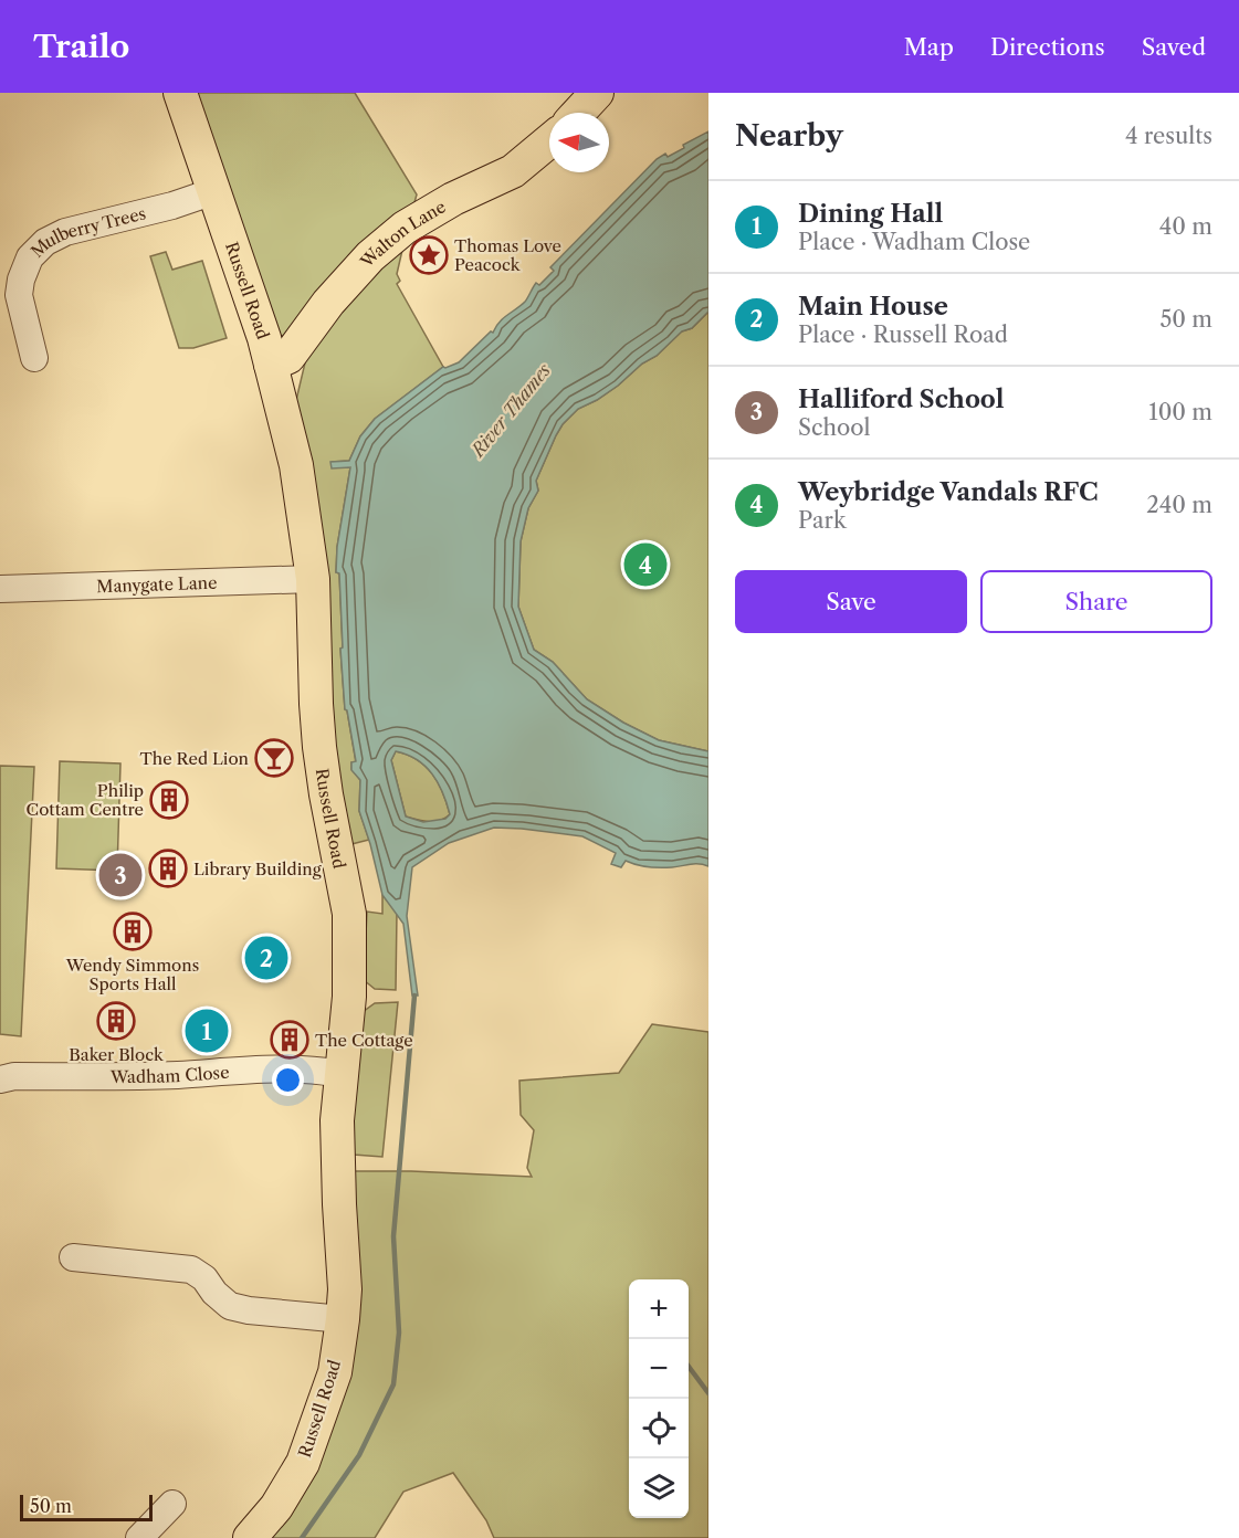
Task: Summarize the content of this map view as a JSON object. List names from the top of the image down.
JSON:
{
  "streets": {
    "main road": ["Walton Lane", "Russell Road"],
    "street": ["Mulberry Trees", "Manygate Lane", "Wadham Close"]
  },
  "crossings": [
    ["Mulberry Trees", "Russell Road"],
    ["Walton Lane", "Russell Road"],
    ["Russell Road", "Manygate Lane"],
    ["Russell Road", "Wadham Close"]
  ],
  "water": ["River Thames"],
  "places": {
    "place": ["Thomas Love Peacock"],
    "bar": ["The Red Lion"],
    "building": [
      "Philip Cottam Centre",
      "Library Building",
      "Wendy Simmons Sports Hall",
      "Baker Block",
      "The Cottage"
    ]
  },
  "scale_bar": "50 m",
  "north": "left",
  "page": {
    "header": "Trailo",
    "nav": ["Map", "Directions", "Saved"],
    "heading": ["Nearby", "4 results"],
    "list": [
      {
        "mark": "1",
        "name": "Dining Hall",
        "note": "Place · Wadham Close",
        "value": "40 m"
      },
      {
        "mark": "2",
        "name": "Main House",
        "note": "Place · Russell Road",
        "value": "50 m"
      },
      {
        "mark": "3",
        "name": "Halliford School",
        "note": "School",
        "value": "100 m"
      },
      {
        "mark": "4",
        "name": "Weybridge Vandals RFC",
        "note": "Park",
        "value": "240 m"
      }
    ],
    "pins": [
      "4",
      "3",
      "2",
      "1"
    ],
    "buttons": ["Save", "Share"],
    "map_buttons": ["+", "−"],
    "scale": "50 m"
  }
}
